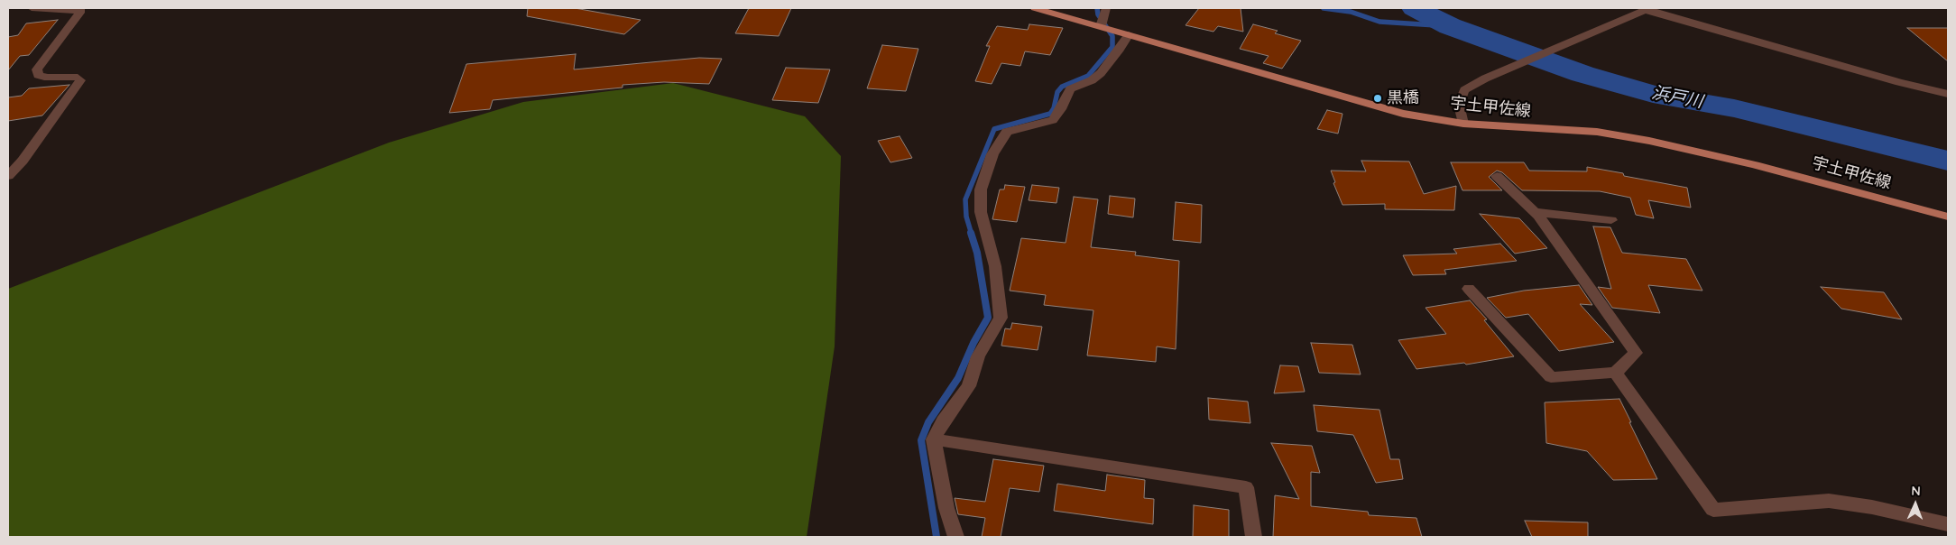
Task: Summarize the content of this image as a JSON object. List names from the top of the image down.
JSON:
{
  "streets": {
    "main road": ["宇土甲佐線"]
  },
  "water": ["浜戸川"],
  "places": ["黒橋"],
  "north": "top"
}
